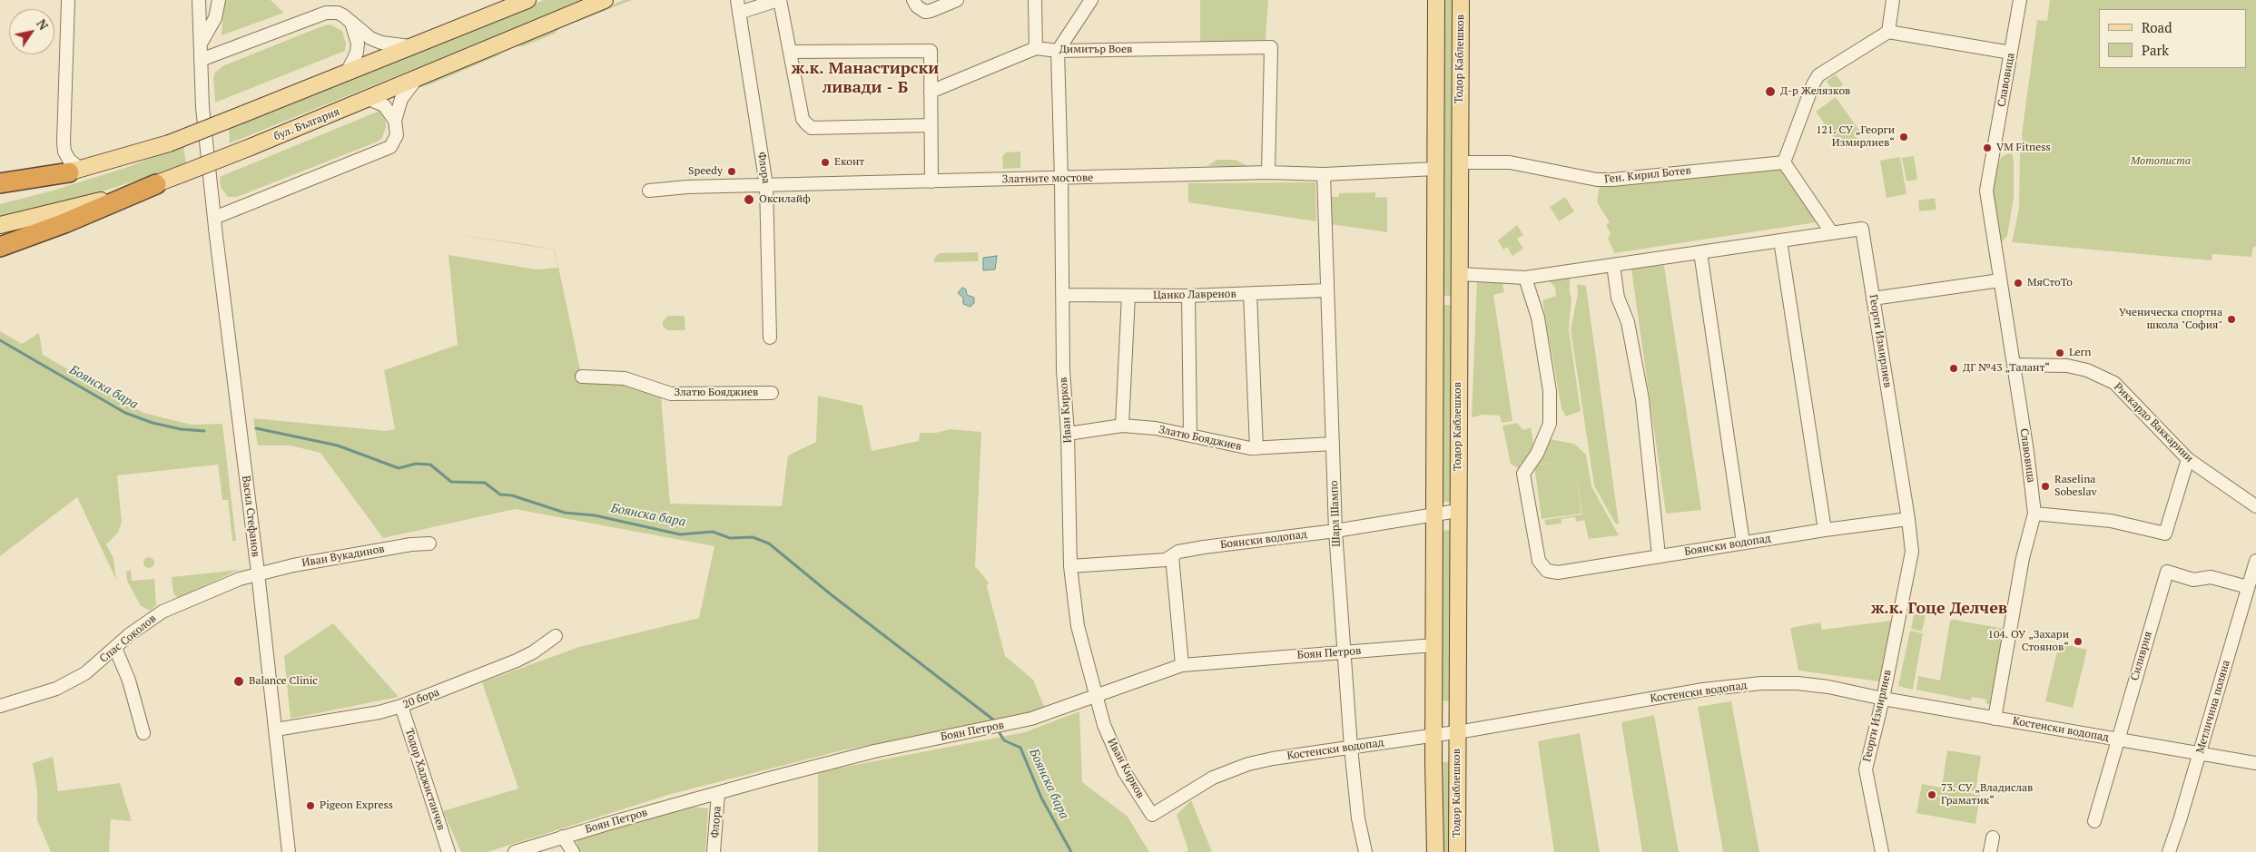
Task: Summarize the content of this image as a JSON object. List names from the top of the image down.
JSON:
{
  "streets": {
    "main road": ["Тодор Каблешков", "бул. България"],
    "street": [
      "Димитър Воев",
      "Славовица",
      "Флора",
      "Ген. Кирил Ботев",
      "Златните мостове",
      "Цанко Лавренов",
      "Георги Измирлиев",
      "Златю Бояджиев",
      "Иван Кирков",
      "Риккардо Ваккарини",
      "Шарл Шампо",
      "Васил Стефанов",
      "Боянски водопад",
      "Иван Вукадинов",
      "Спас Соколов",
      "Боян Петров",
      "Силиврия",
      "Костенски водопад",
      "20 бора",
      "Метличина поляна",
      "Тодор Хаджистанчев"
    ]
  },
  "crossings": [
    ["Димитър Воев", "Златните мостове"],
    ["Димитър Воев", "Иван Кирков"],
    ["Тодор Каблешков", "Ген. Кирил Ботев"],
    ["Тодор Каблешков", "Златните мостове"],
    ["Тодор Каблешков", "Георги Измирлиев"],
    ["Тодор Каблешков", "Боянски водопад"],
    ["Тодор Каблешков", "Боян Петров"],
    ["Тодор Каблешков", "Костенски водопад"],
    ["Славовица", "Риккардо Ваккарини"],
    ["Славовица", "Костенски водопад"],
    ["Флора", "Златните мостове"],
    ["Флора", "Боян Петров"],
    ["Златните мостове", "Иван Кирков"],
    ["Златните мостове", "Шарл Шампо"],
    ["Цанко Лавренов", "Иван Кирков"],
    ["Цанко Лавренов", "Шарл Шампо"],
    ["Георги Измирлиев", "Боянски водопад"],
    ["Георги Измирлиев", "Костенски водопад"],
    ["Златю Бояджиев", "Иван Кирков"],
    ["Златю Бояджиев", "Шарл Шампо"],
    ["Иван Кирков", "Боянски водопад"],
    ["Иван Кирков", "Боян Петров"],
    ["Иван Кирков", "Костенски водопад"],
    ["Шарл Шампо", "Боянски водопад"],
    ["Шарл Шампо", "Боян Петров"],
    ["Шарл Шампо", "Костенски водопад"],
    ["Васил Стефанов", "Иван Вукадинов"],
    ["Васил Стефанов", "Спас Соколов"],
    ["Васил Стефанов", "20 бора"],
    ["Иван Вукадинов", "Спас Соколов"],
    ["Силиврия", "Костенски водопад"],
    ["Силиврия", "Метличина поляна"],
    ["Костенски водопад", "Метличина поляна"],
    ["20 бора", "Тодор Хаджистанчев"]
  ],
  "districts": ["ж.к. Манастирски ливади - Б", "ж.к. Гоце Делчев"],
  "water": ["Боянска бара"],
  "parks": ["Мотописта"],
  "places": [
    "Д-р Желязков",
    "121. СУ „Георги Измирлиев“",
    "VM Fitness",
    "Еконт",
    "Speedy",
    "Оксилайф",
    "МяСтоТо",
    "Ученическа спортна школа \"София\"",
    "Lern",
    "ДГ №43 „Талант“",
    "Raselina Sobeslav",
    "104. ОУ „Захари Стоянов“",
    "Balance Clinic",
    "73. СУ „Владислав Граматик“",
    "Pigeon Express"
  ],
  "legend": ["Road", "Park"],
  "north": "top right"
}
